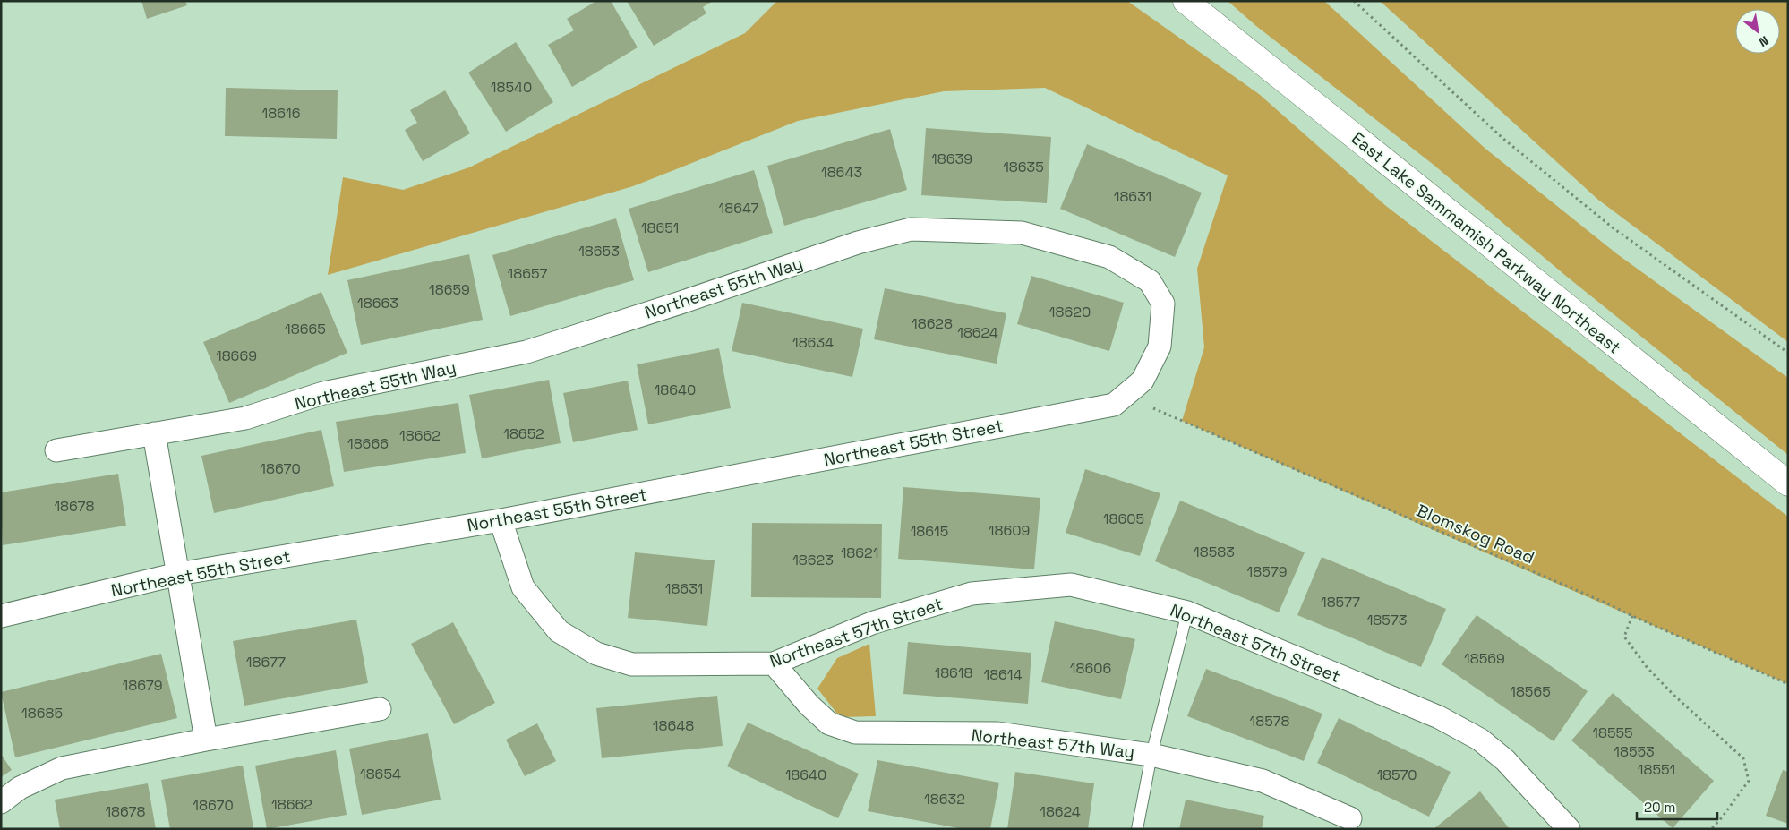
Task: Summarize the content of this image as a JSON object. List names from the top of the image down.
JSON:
{
  "streets": {
    "main road": ["East Lake Sammamish Parkway Northeast"],
    "street": [
      "Northeast 55th Way",
      "Northeast 55th Street",
      "Northeast 57th Street",
      "Northeast 57th Way"
    ],
    "path": ["Blomskog Road"]
  },
  "crossings": [
    ["Northeast 55th Way", "Northeast 55th Street"],
    ["Northeast 55th Street", "Northeast 57th Street"],
    ["Northeast 57th Street", "Northeast 57th Way"]
  ],
  "house_numbers": [
    "18540",
    "18616",
    "18639",
    "18635",
    "18643",
    "18631",
    "18647",
    "18651",
    "18653",
    "18657",
    "18659",
    "18663",
    "18620",
    "18628",
    "18665",
    "18624",
    "18634",
    "18669",
    "18640",
    "18652",
    "18662",
    "18666",
    "18670",
    "18678",
    "18605",
    "18609",
    "18615",
    "18583",
    "18621",
    "18623",
    "18579",
    "18631",
    "18577",
    "18573",
    "18569",
    "18677",
    "18606",
    "18618",
    "18614",
    "18679",
    "18565",
    "18685",
    "18578",
    "18648",
    "18555",
    "18553",
    "18551",
    "18654",
    "18640",
    "18570",
    "18632",
    "18662",
    "18670",
    "18678",
    "18624"
  ],
  "scale_bar": "20 m",
  "north": "bottom right"
}
